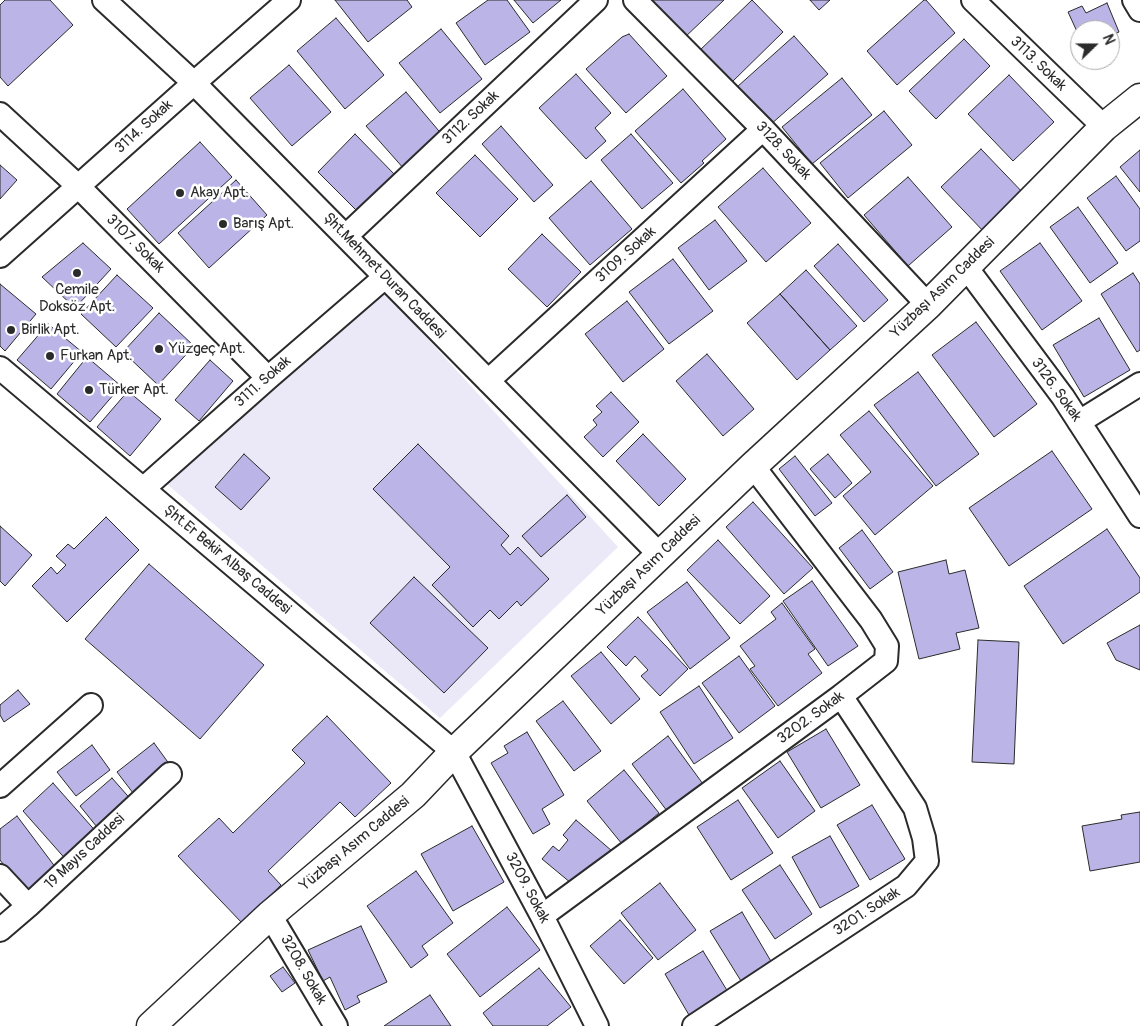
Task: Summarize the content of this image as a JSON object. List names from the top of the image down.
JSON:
{
  "streets": {
    "main road": ["Yüzbaşı Asım Caddesi"],
    "street": [
      "3113. Sokak",
      "3112. Sokak",
      "3114. Sokak",
      "3128. Sokak",
      "3107. Sokak",
      "3109. Sokak",
      "Şht.Mehmet Duran Caddesi",
      "3111. Sokak",
      "3126. Sokak",
      "Şht.Er Bekir Albaş Caddesi",
      "3202. Sokak",
      "19 Mayıs Caddesi",
      "3209. Sokak",
      "3201. Sokak",
      "3208. Sokak"
    ]
  },
  "crossings": [
    ["3113. Sokak", "Yüzbaşı Asım Caddesi"],
    ["3112. Sokak", "Şht.Mehmet Duran Caddesi"],
    ["3114. Sokak", "3107. Sokak"],
    ["3114. Sokak", "Şht.Mehmet Duran Caddesi"],
    ["3128. Sokak", "3109. Sokak"],
    ["3128. Sokak", "Yüzbaşı Asım Caddesi"],
    ["3107. Sokak", "3111. Sokak"],
    ["3109. Sokak", "Şht.Mehmet Duran Caddesi"],
    ["Şht.Mehmet Duran Caddesi", "Yüzbaşı Asım Caddesi"],
    ["Şht.Mehmet Duran Caddesi", "3111. Sokak"],
    ["Yüzbaşı Asım Caddesi", "3126. Sokak"],
    ["Yüzbaşı Asım Caddesi", "Şht.Er Bekir Albaş Caddesi"],
    ["Yüzbaşı Asım Caddesi", "3202. Sokak"],
    ["Yüzbaşı Asım Caddesi", "3209. Sokak"],
    ["Yüzbaşı Asım Caddesi", "3208. Sokak"],
    ["3111. Sokak", "Şht.Er Bekir Albaş Caddesi"],
    ["Şht.Er Bekir Albaş Caddesi", "3209. Sokak"],
    ["3202. Sokak", "3209. Sokak"],
    ["3202. Sokak", "3201. Sokak"]
  ],
  "places": [
    "Akay Apt.",
    "Barış Apt.",
    "Cemile Doksöz Apt.",
    "Birlik Apt.",
    "Yüzgeç Apt.",
    "Furkan Apt.",
    "Türker Apt."
  ],
  "north": "right"
}
